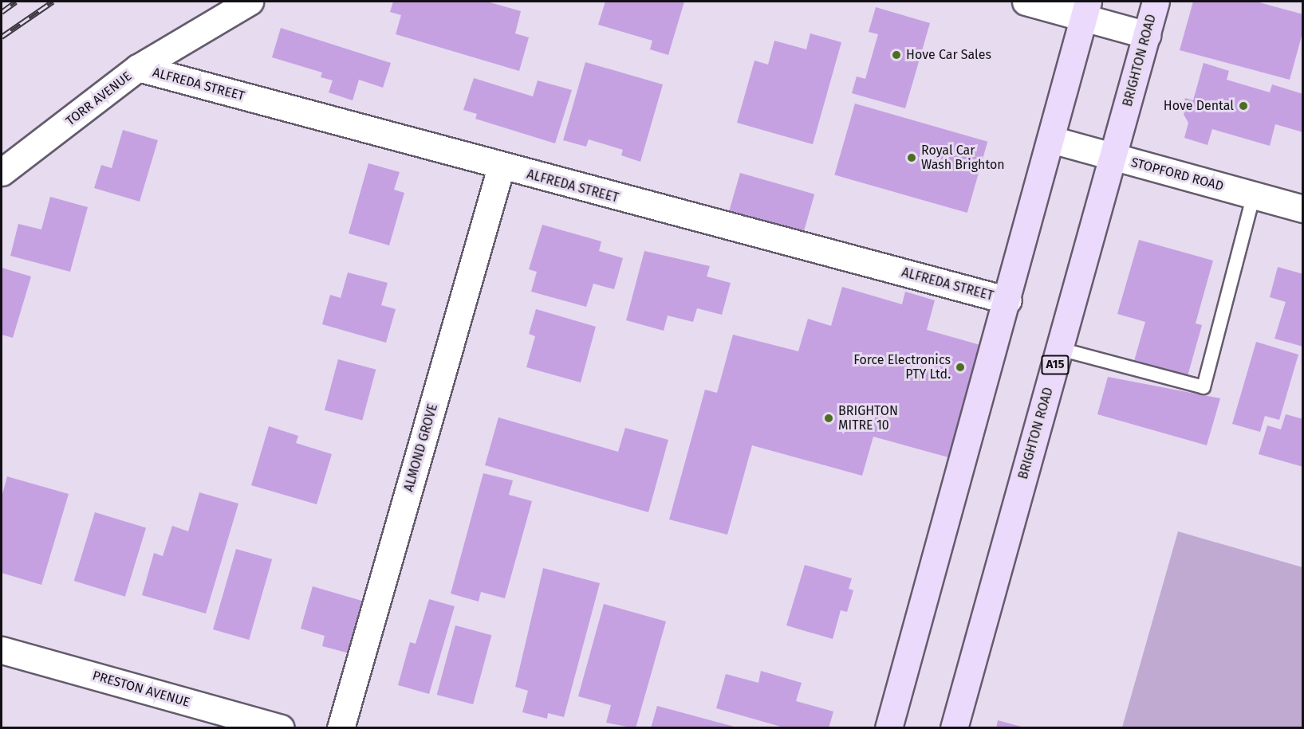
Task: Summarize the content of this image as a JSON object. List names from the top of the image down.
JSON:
{
  "streets": {
    "main road": ["BRIGHTON ROAD", "A15"],
    "street": [
      "ALFREDA STREET",
      "TORR AVENUE",
      "STOPFORD ROAD",
      "ALMOND GROVE",
      "PRESTON AVENUE"
    ]
  },
  "crossings": [
    ["BRIGHTON ROAD", "STOPFORD ROAD"],
    ["ALFREDA STREET", "TORR AVENUE"],
    ["ALFREDA STREET", "ALMOND GROVE"]
  ],
  "places": [
    "Hove Car Sales",
    "Hove Dental",
    "Royal Car Wash Brighton",
    "Force Electronics PTY Ltd.",
    "BRIGHTON MITRE 10"
  ]
}
